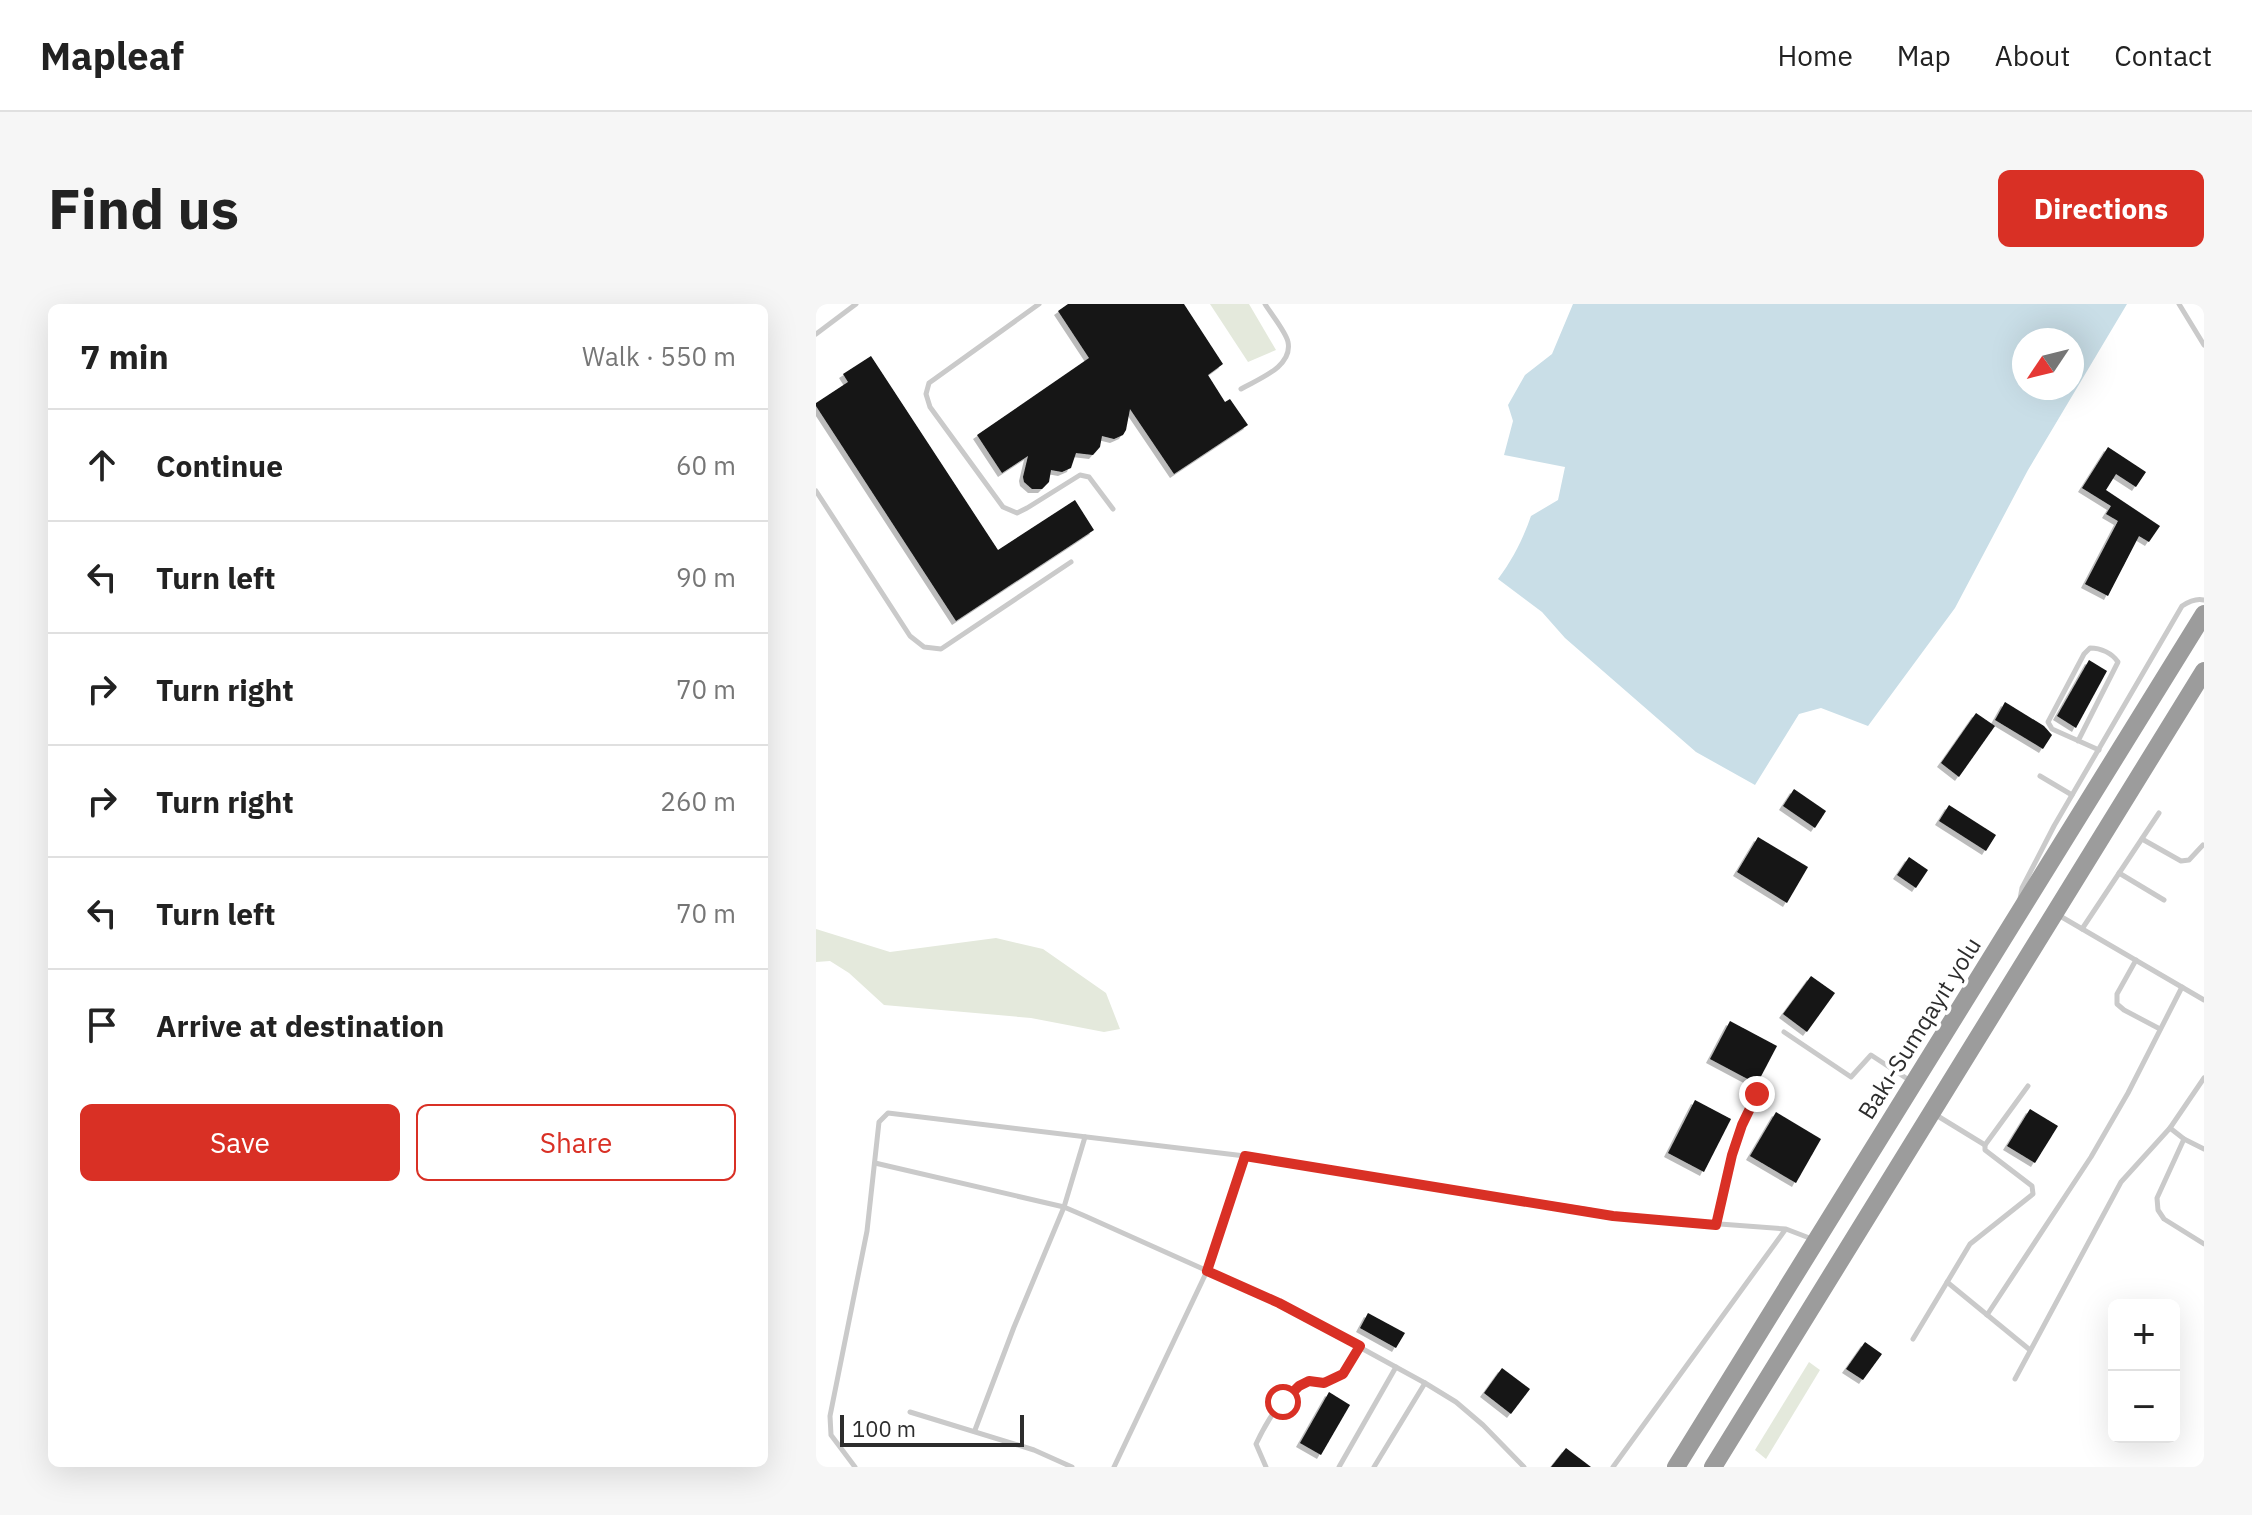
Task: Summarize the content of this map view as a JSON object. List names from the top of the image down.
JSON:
{
  "streets": {
    "highway": ["Bakı-Sumqayıt yolu"]
  },
  "scale_bar": "100 m",
  "north": "bottom left",
  "page": {
    "header": "Mapleaf",
    "nav": [
      "Home",
      "Map",
      "About",
      "Contact"
    ],
    "buttons": [
      "Directions",
      ["Save", "Share"]
    ],
    "title": "Find us",
    "heading": ["7 min", "Walk · 550 m"],
    "list": [
      ["Continue", "60 m"],
      ["Turn left", "90 m"],
      ["Turn right", "70 m"],
      ["Turn right", "260 m"],
      ["Turn left", "70 m"],
      "Arrive at destination"
    ],
    "map_buttons": ["+", "−"],
    "scale": "100 m"
  }
}
